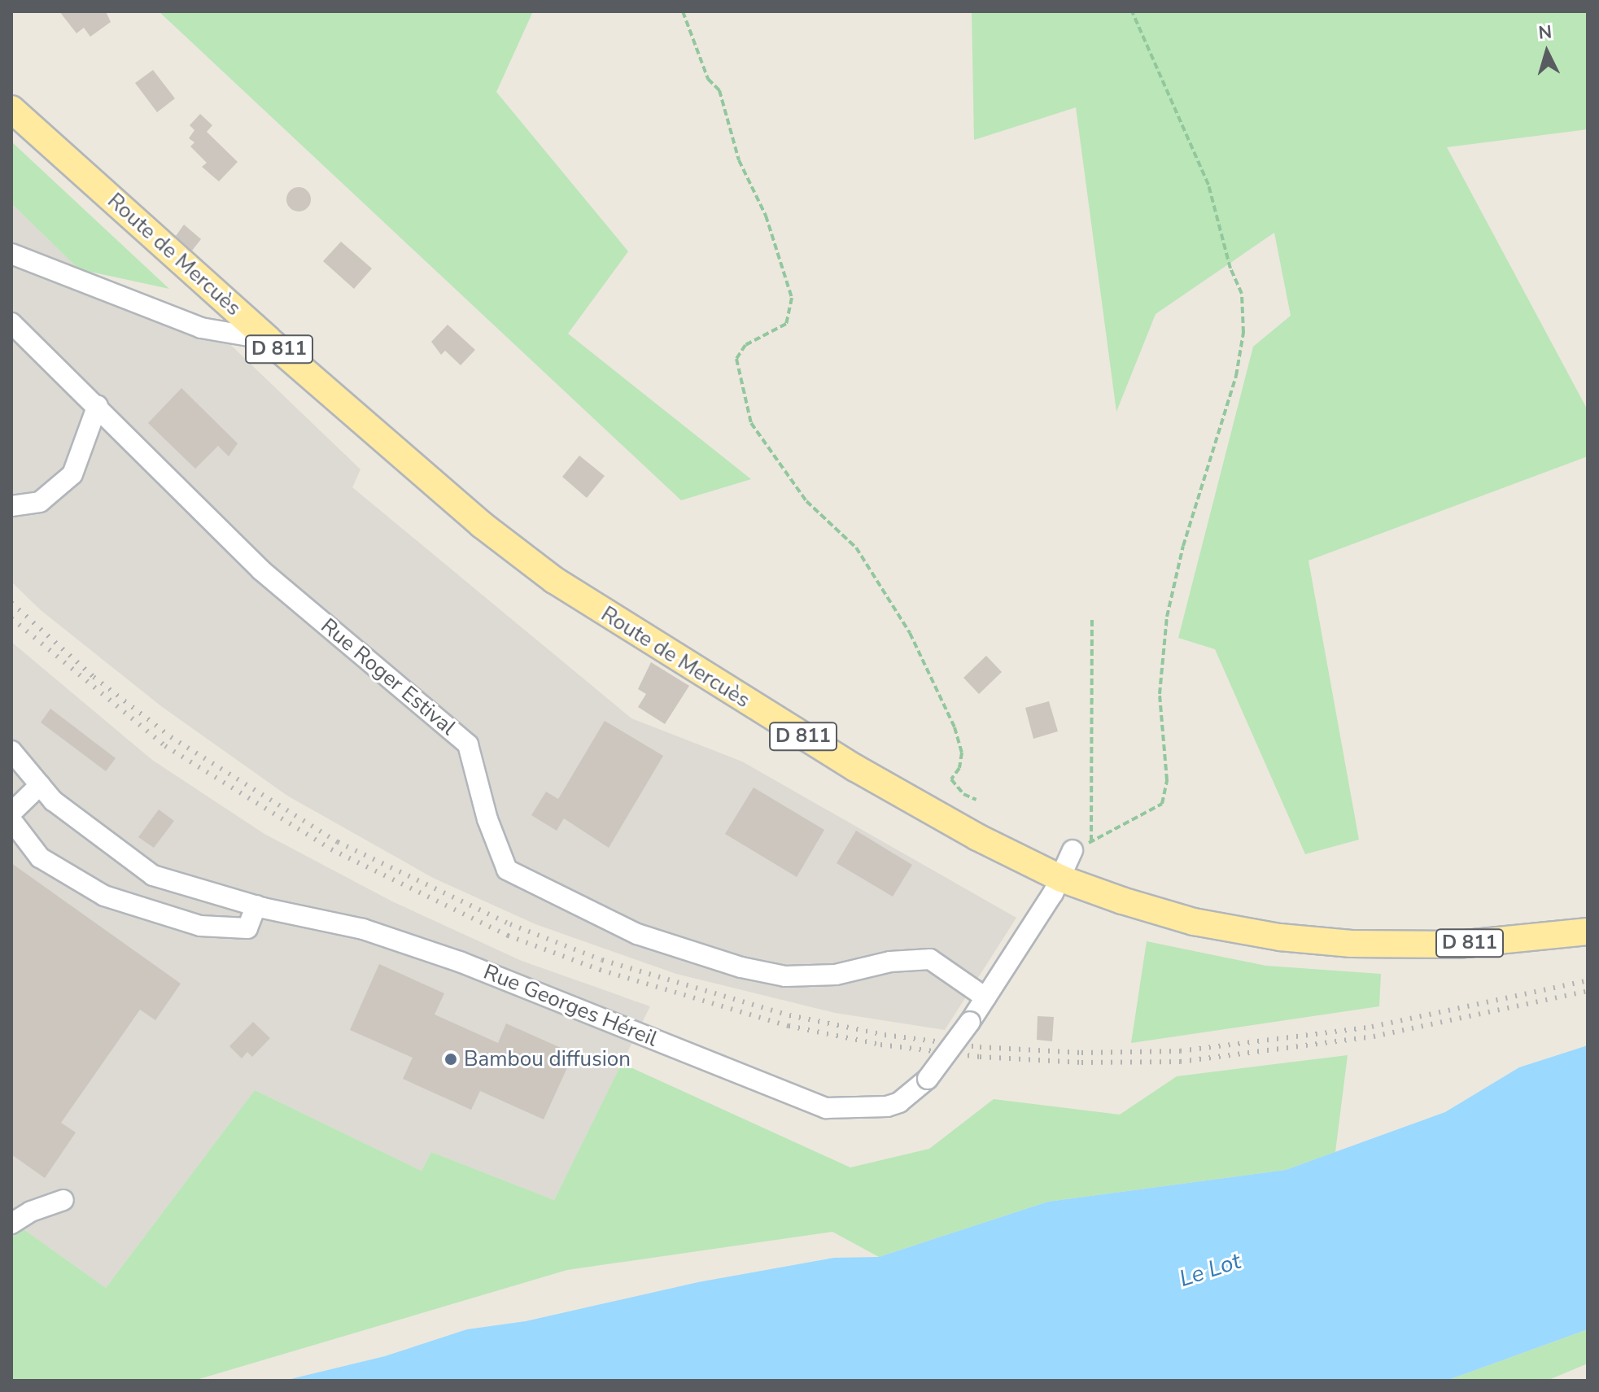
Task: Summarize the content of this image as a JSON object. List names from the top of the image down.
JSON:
{
  "streets": {
    "main road": ["Route de Mercuès", "D 811"],
    "street": ["Rue Roger Estival", "Rue Georges Héreil"]
  },
  "crossings": [
    ["Route de Mercuès", "Rue Georges Héreil"],
    ["Rue Roger Estival", "Rue Georges Héreil"]
  ],
  "water": ["Le Lot"],
  "places": ["Bambou diffusion"],
  "north": "top"
}
